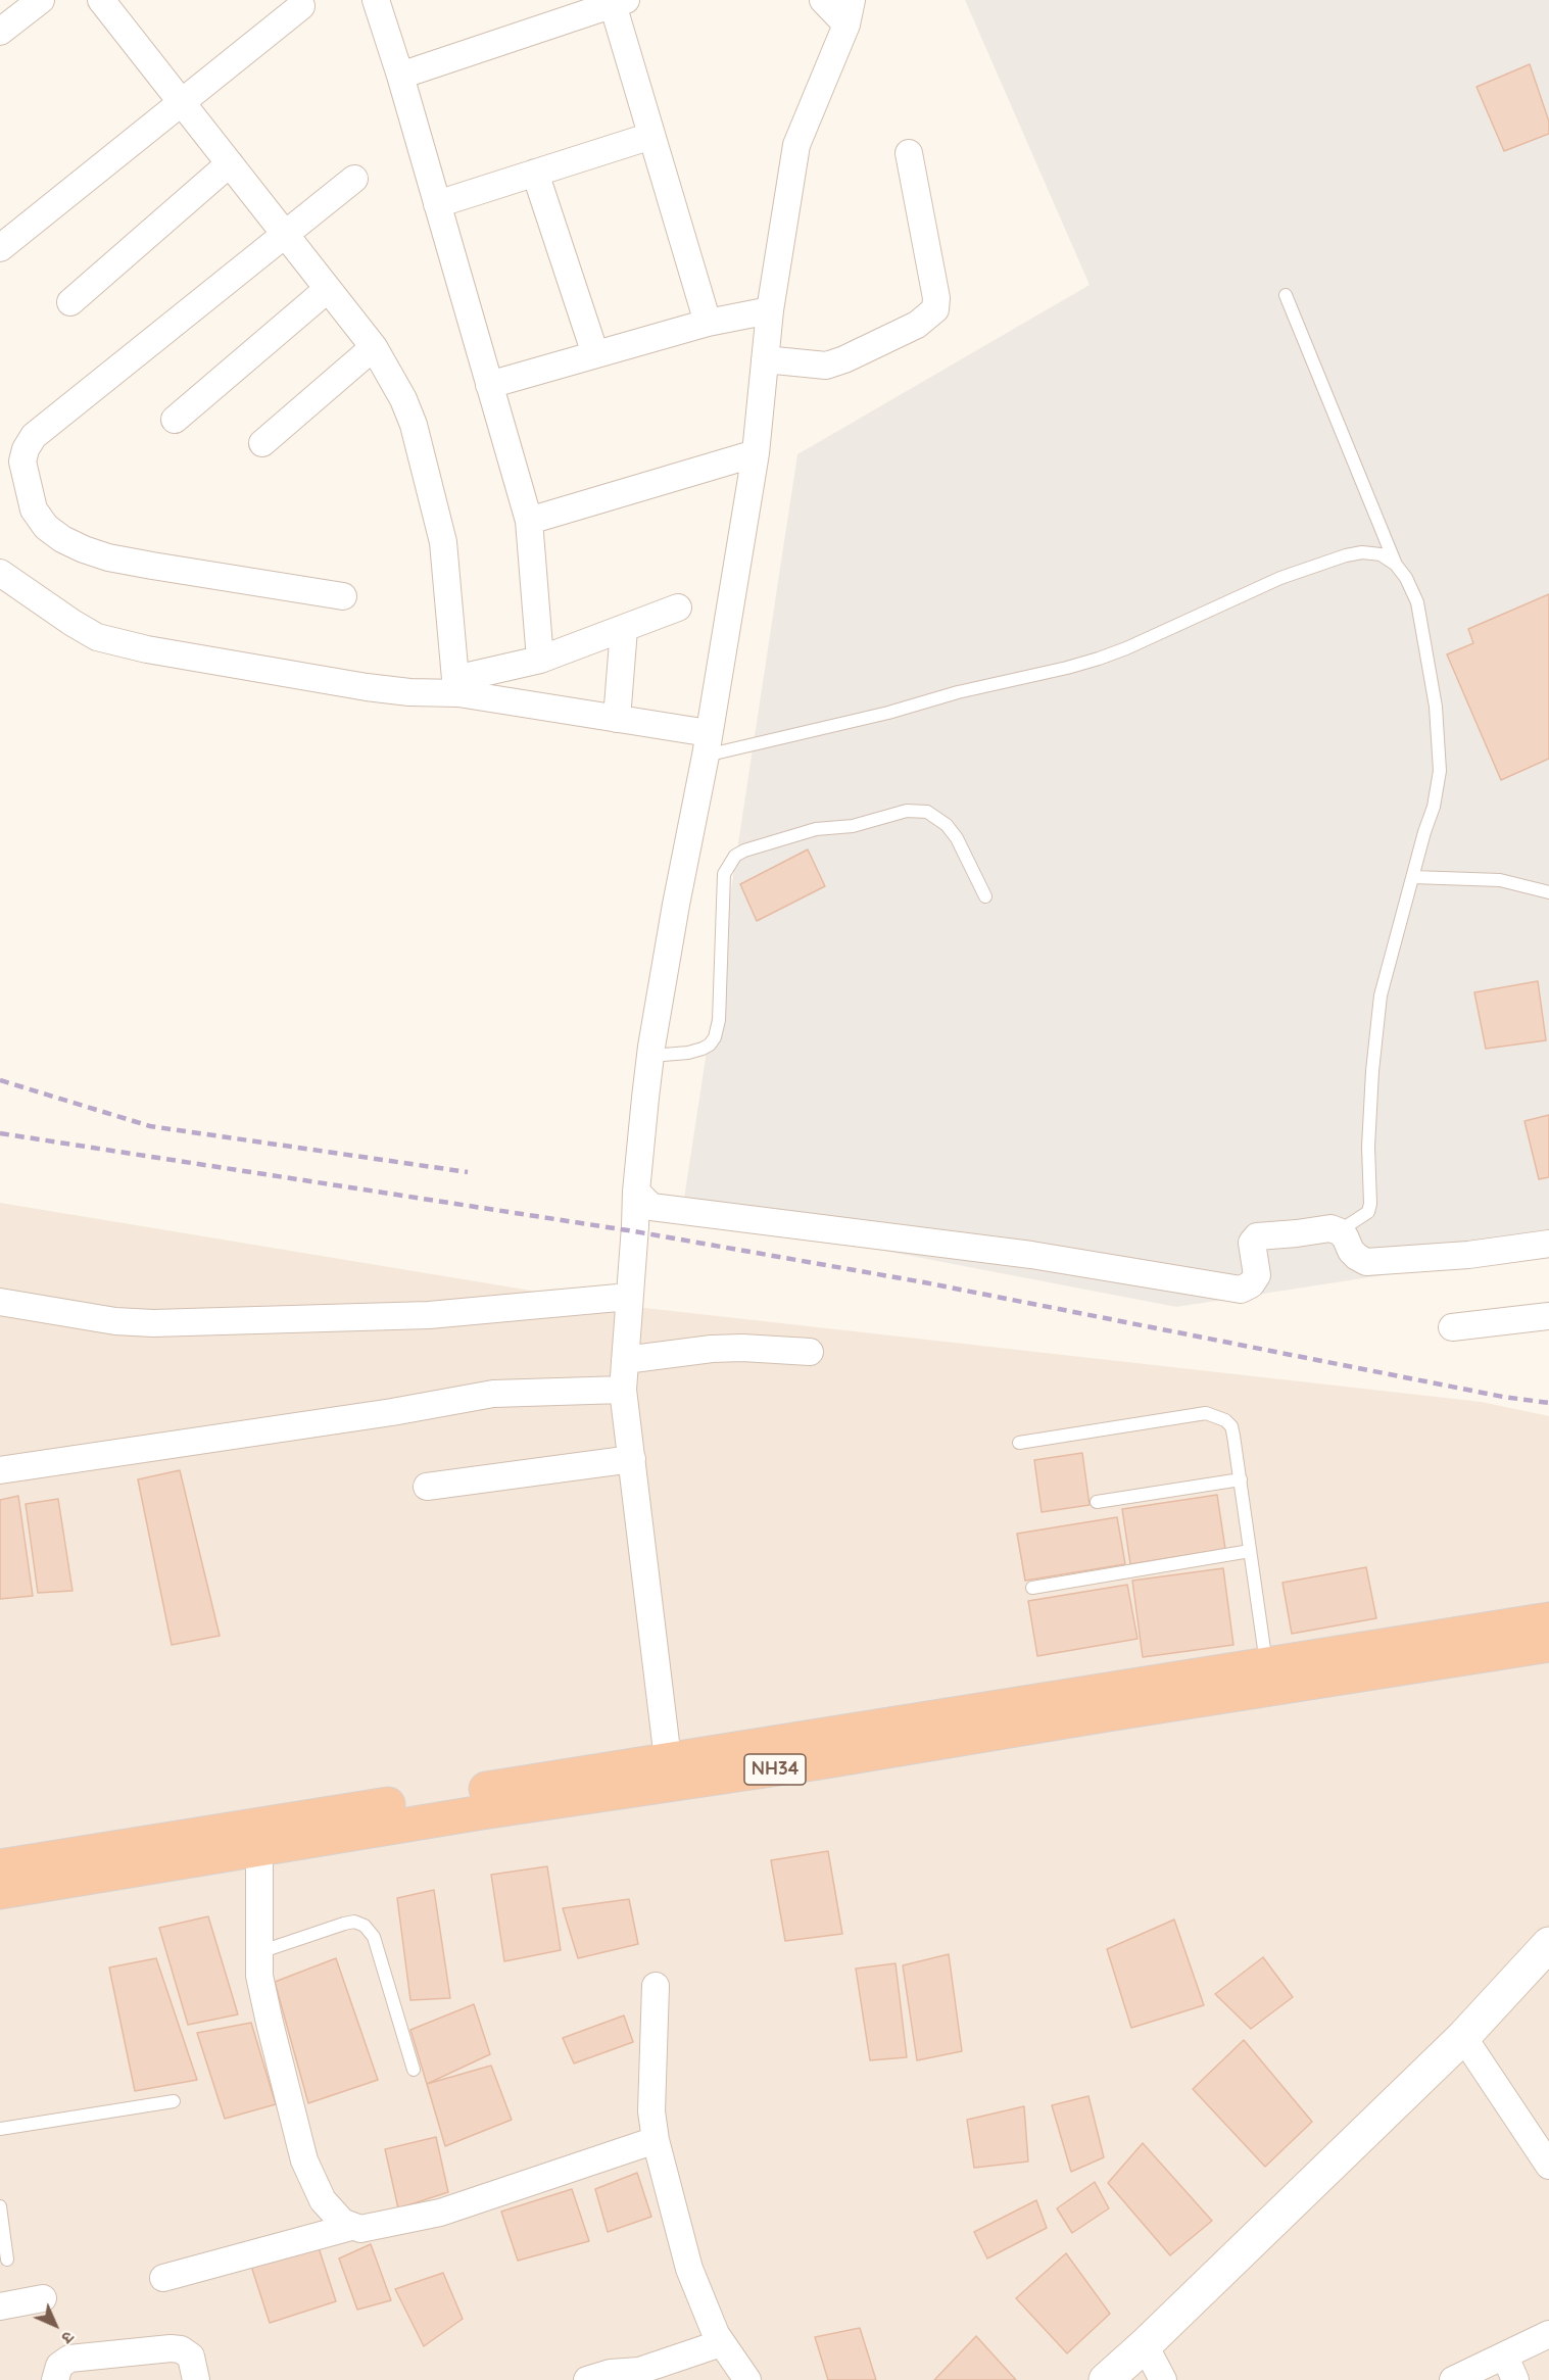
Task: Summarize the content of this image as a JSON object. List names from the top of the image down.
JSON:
{
  "streets": {
    "highway": ["NH34"]
  },
  "north": "bottom right"
}
